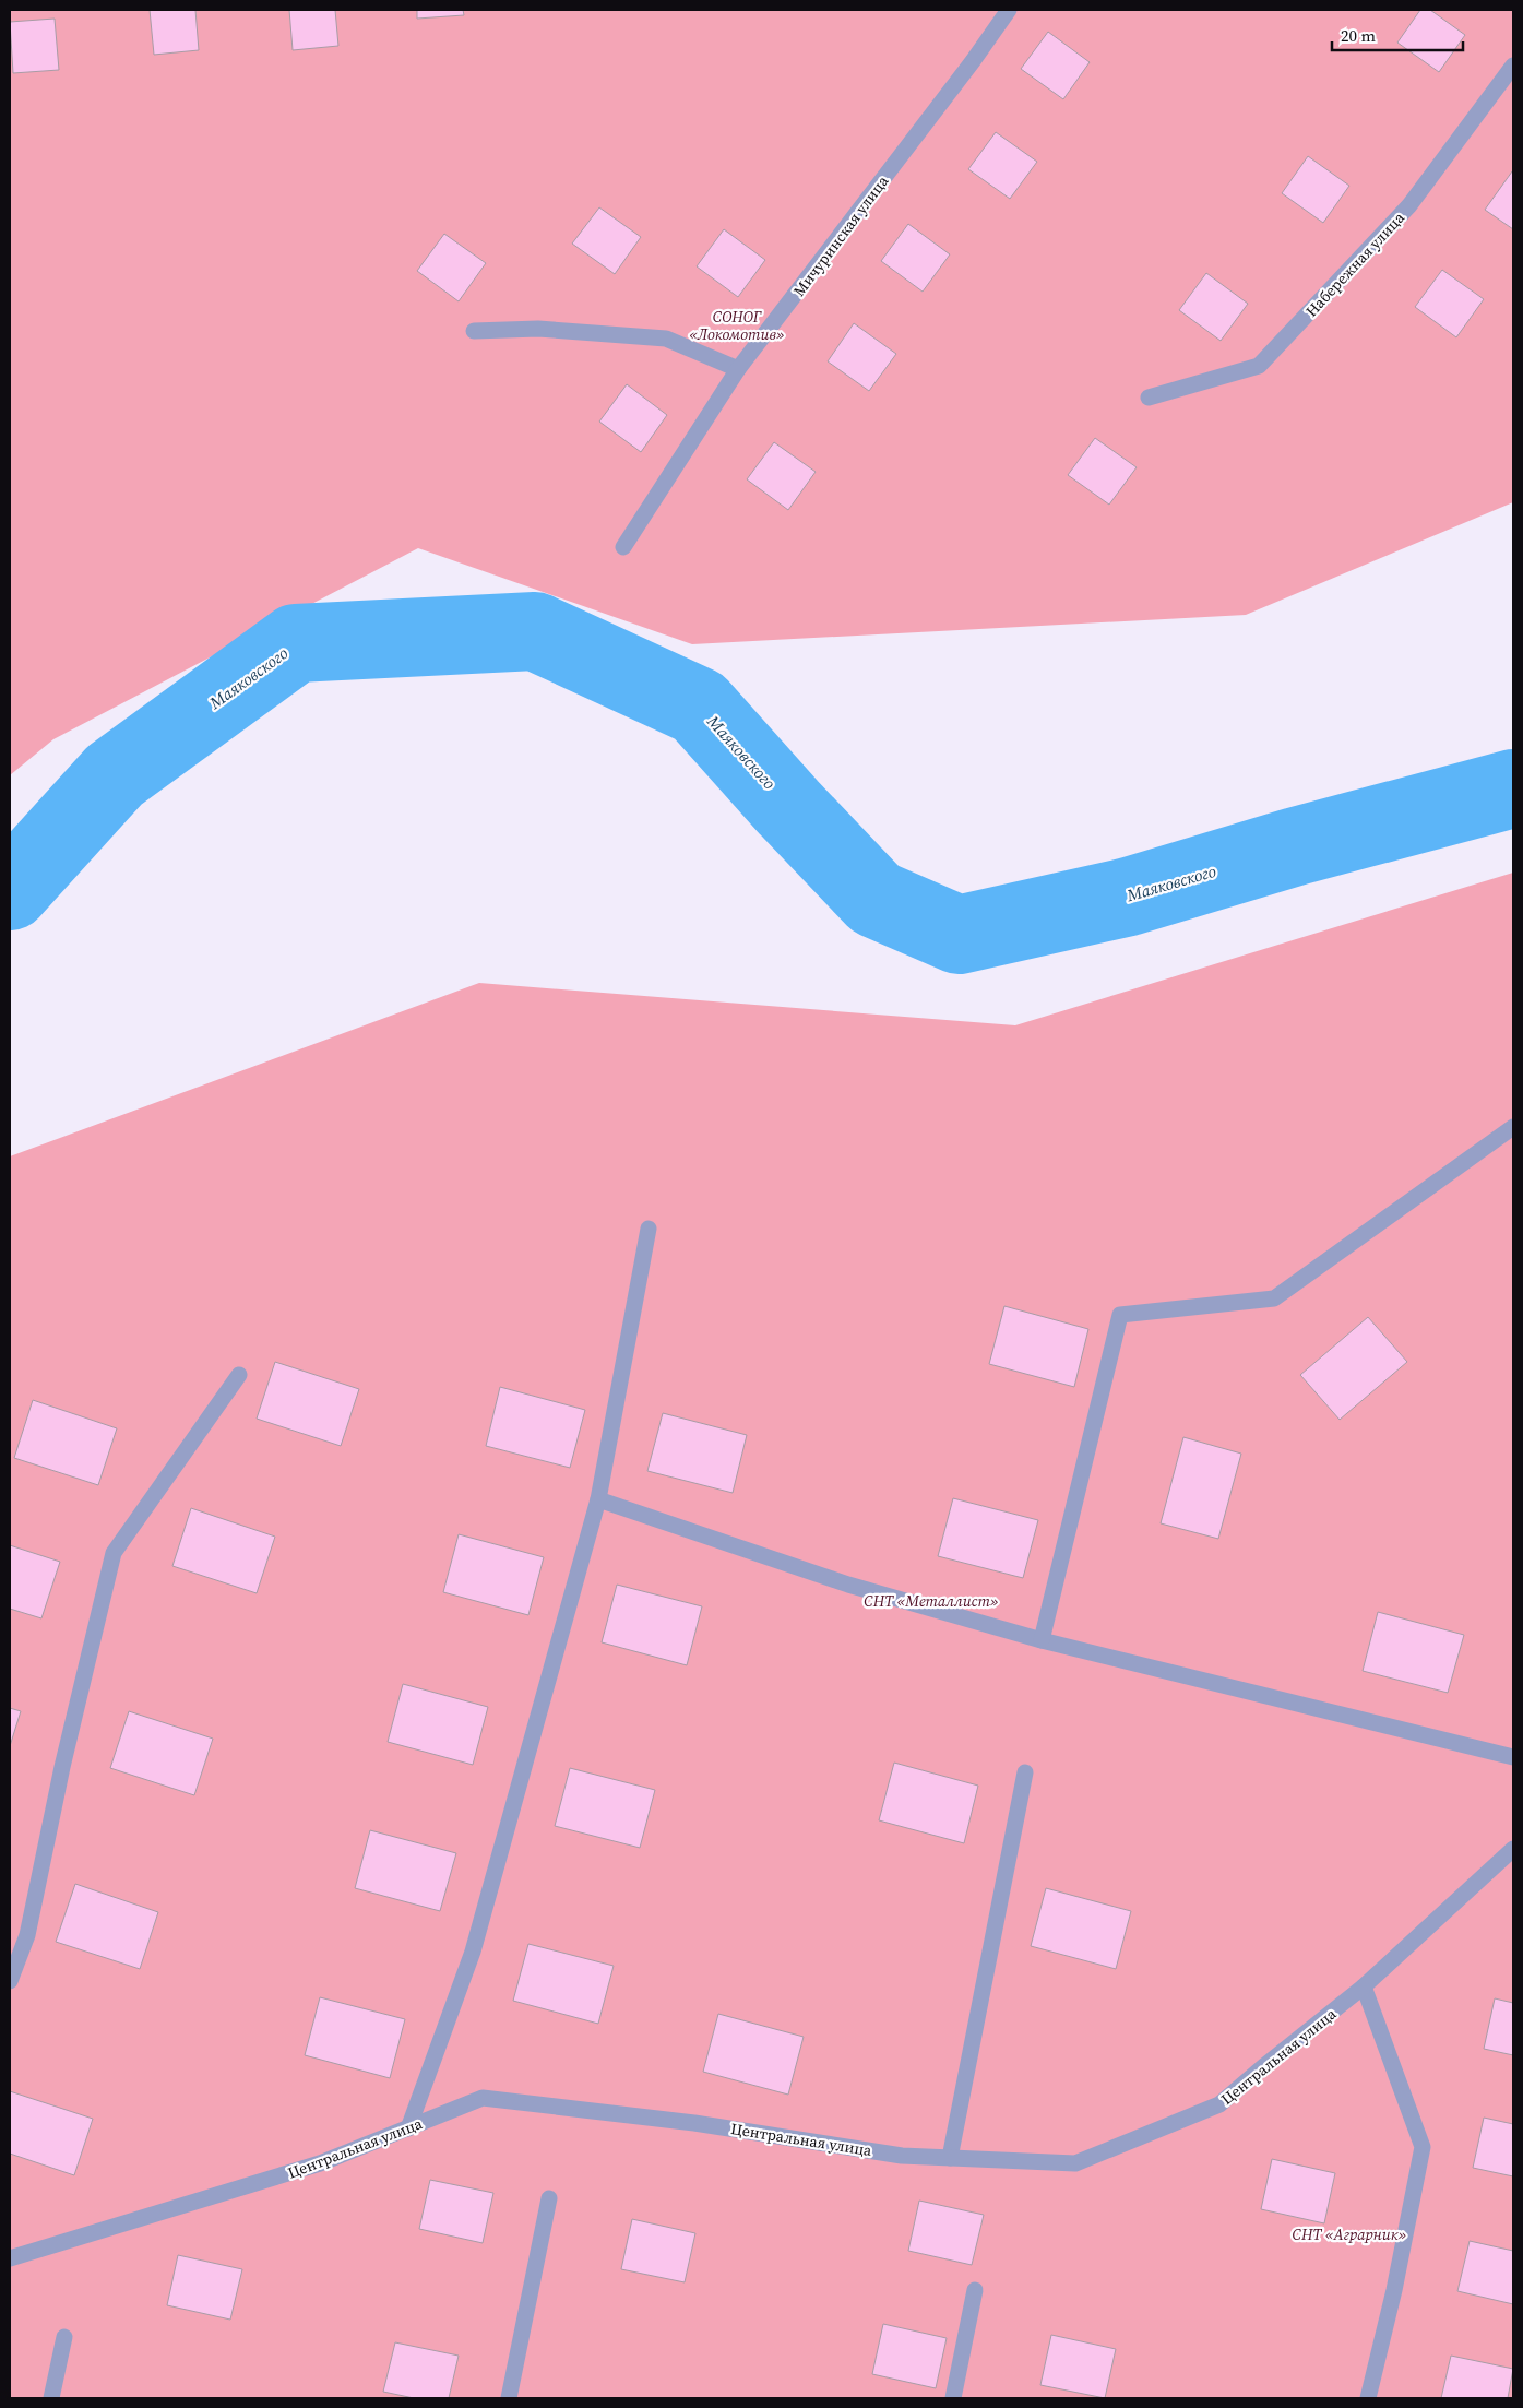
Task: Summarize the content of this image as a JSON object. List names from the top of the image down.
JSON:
{
  "streets": {
    "street": ["Мичуринская улица", "Набережная улица", "Центральная улица"]
  },
  "water": ["Маяковского"],
  "parks": ["СОНОГ «Локомотив»", "СНТ «Металлист»", "СНТ «Аграрник»"],
  "scale_bar": "20 m"
}
